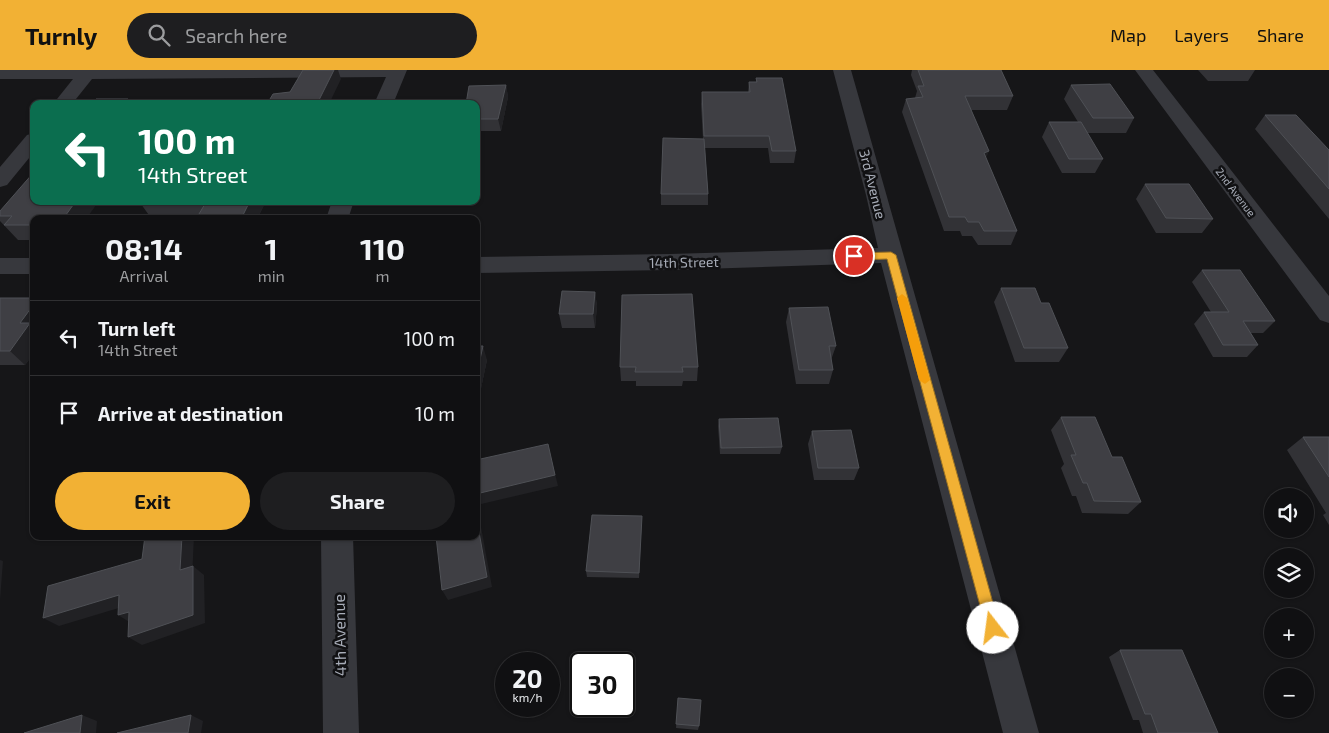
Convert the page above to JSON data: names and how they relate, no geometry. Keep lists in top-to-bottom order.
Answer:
{
  "streets": {
    "street": [
      "3rd Avenue",
      "2nd Avenue",
      "14th Street",
      "4th Avenue"
    ]
  },
  "crossings": [
    ["3rd Avenue", "14th Street"]
  ],
  "page": {
    "header": "Turnly",
    "search": "Search here",
    "nav": ["Map", "Layers", "Share"],
    "turn": ["100 m", "14th Street"],
    "eta": [
      "08:14",
      "Arrival",
      "1",
      "min",
      "110",
      "m"
    ],
    "list": [
      {
        "name": "Turn left",
        "note": "14th Street",
        "value": "100 m"
      },
      {
        "name": "Arrive at destination",
        "value": "10 m"
      }
    ],
    "buttons": ["Exit", "Share"],
    "map_buttons": ["+", "−"],
    "speed": "20 km/h",
    "limit": "30"
  }
}
